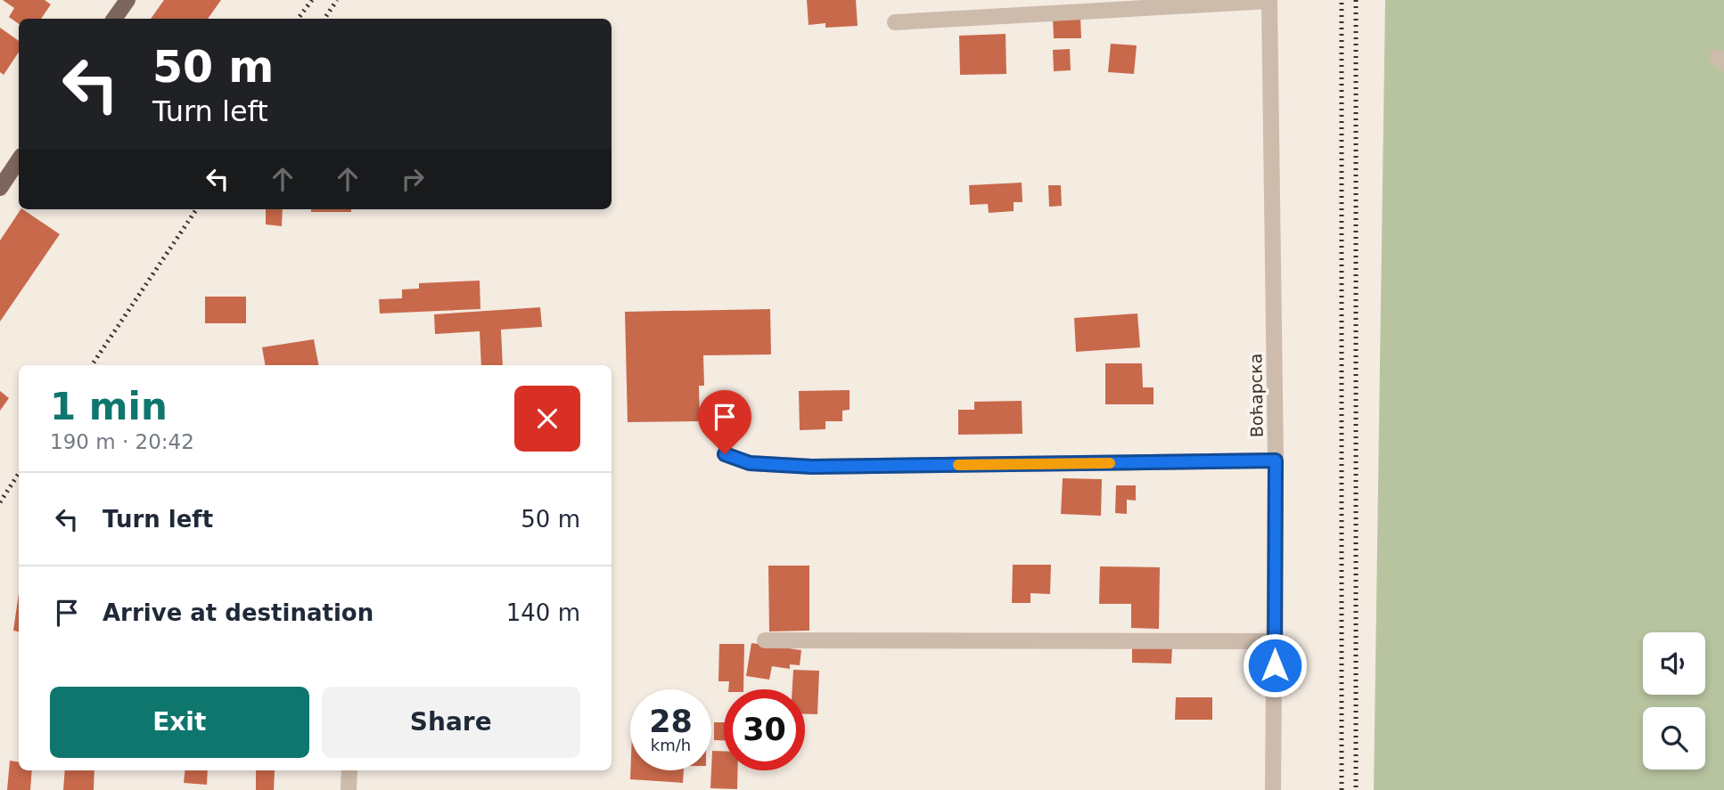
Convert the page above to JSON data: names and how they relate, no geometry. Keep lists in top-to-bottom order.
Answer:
{
  "streets": {
    "street": ["Воћарска"]
  },
  "page": {
    "turn": ["50 m", "Turn left"],
    "heading": ["1 min", "190 m · 20:42"],
    "list": [
      {
        "name": "Turn left",
        "value": "50 m"
      },
      {
        "name": "Arrive at destination",
        "value": "140 m"
      }
    ],
    "buttons": ["Exit", "Share"],
    "speed": "28 km/h",
    "limit": "30"
  }
}
